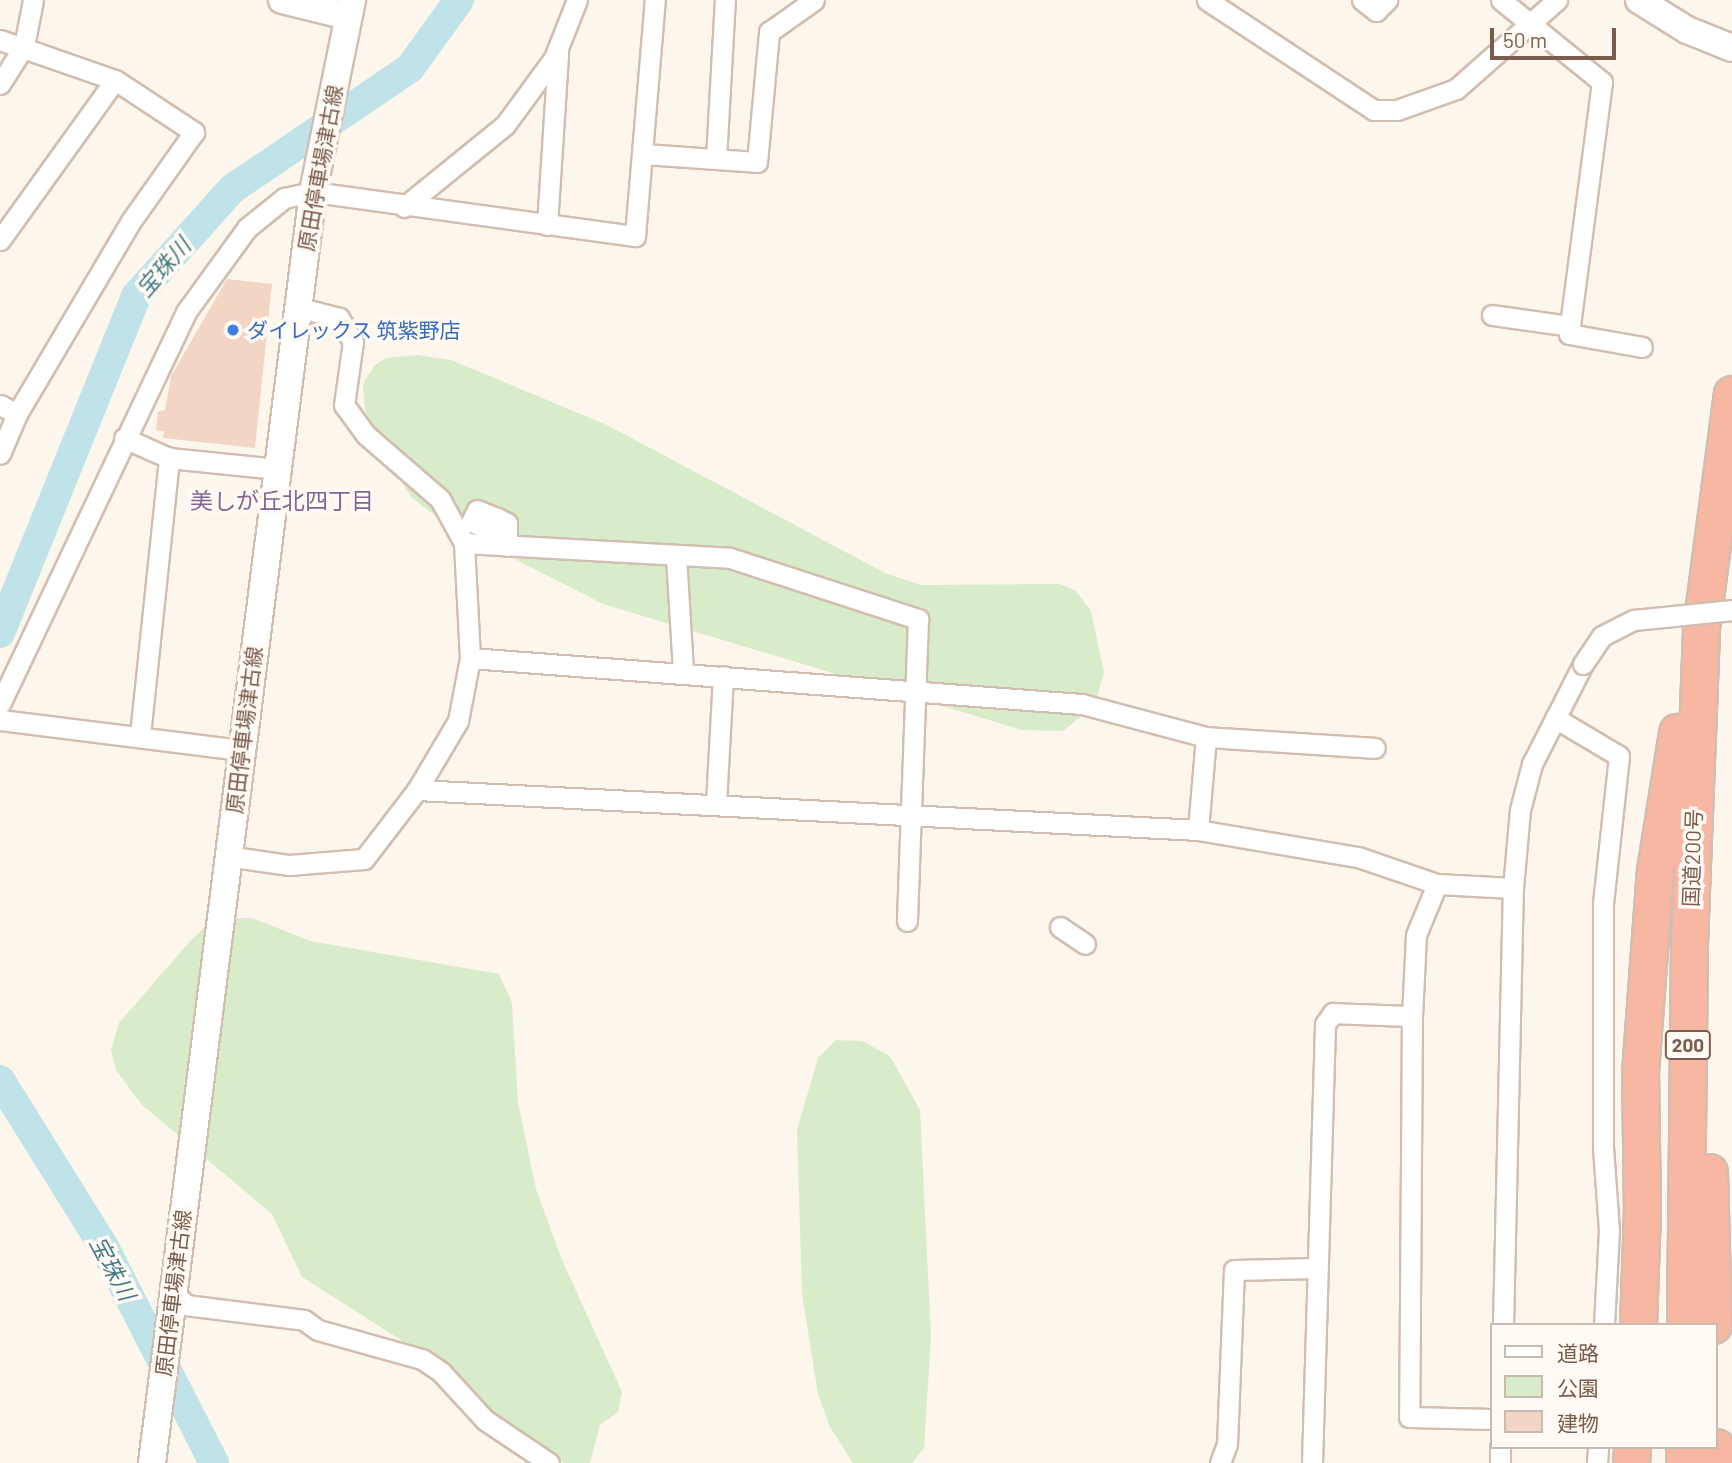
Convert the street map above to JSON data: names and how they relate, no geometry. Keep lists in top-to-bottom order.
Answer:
{
  "streets": {
    "highway": ["国道200号", "200"],
    "main road": ["原田停車場津古線"]
  },
  "districts": ["美しが丘北四丁目"],
  "water": ["宝珠川"],
  "places": ["ダイレックス 筑紫野店"],
  "legend": ["道路", "公園", "建物"],
  "scale_bar": "50 m"
}
